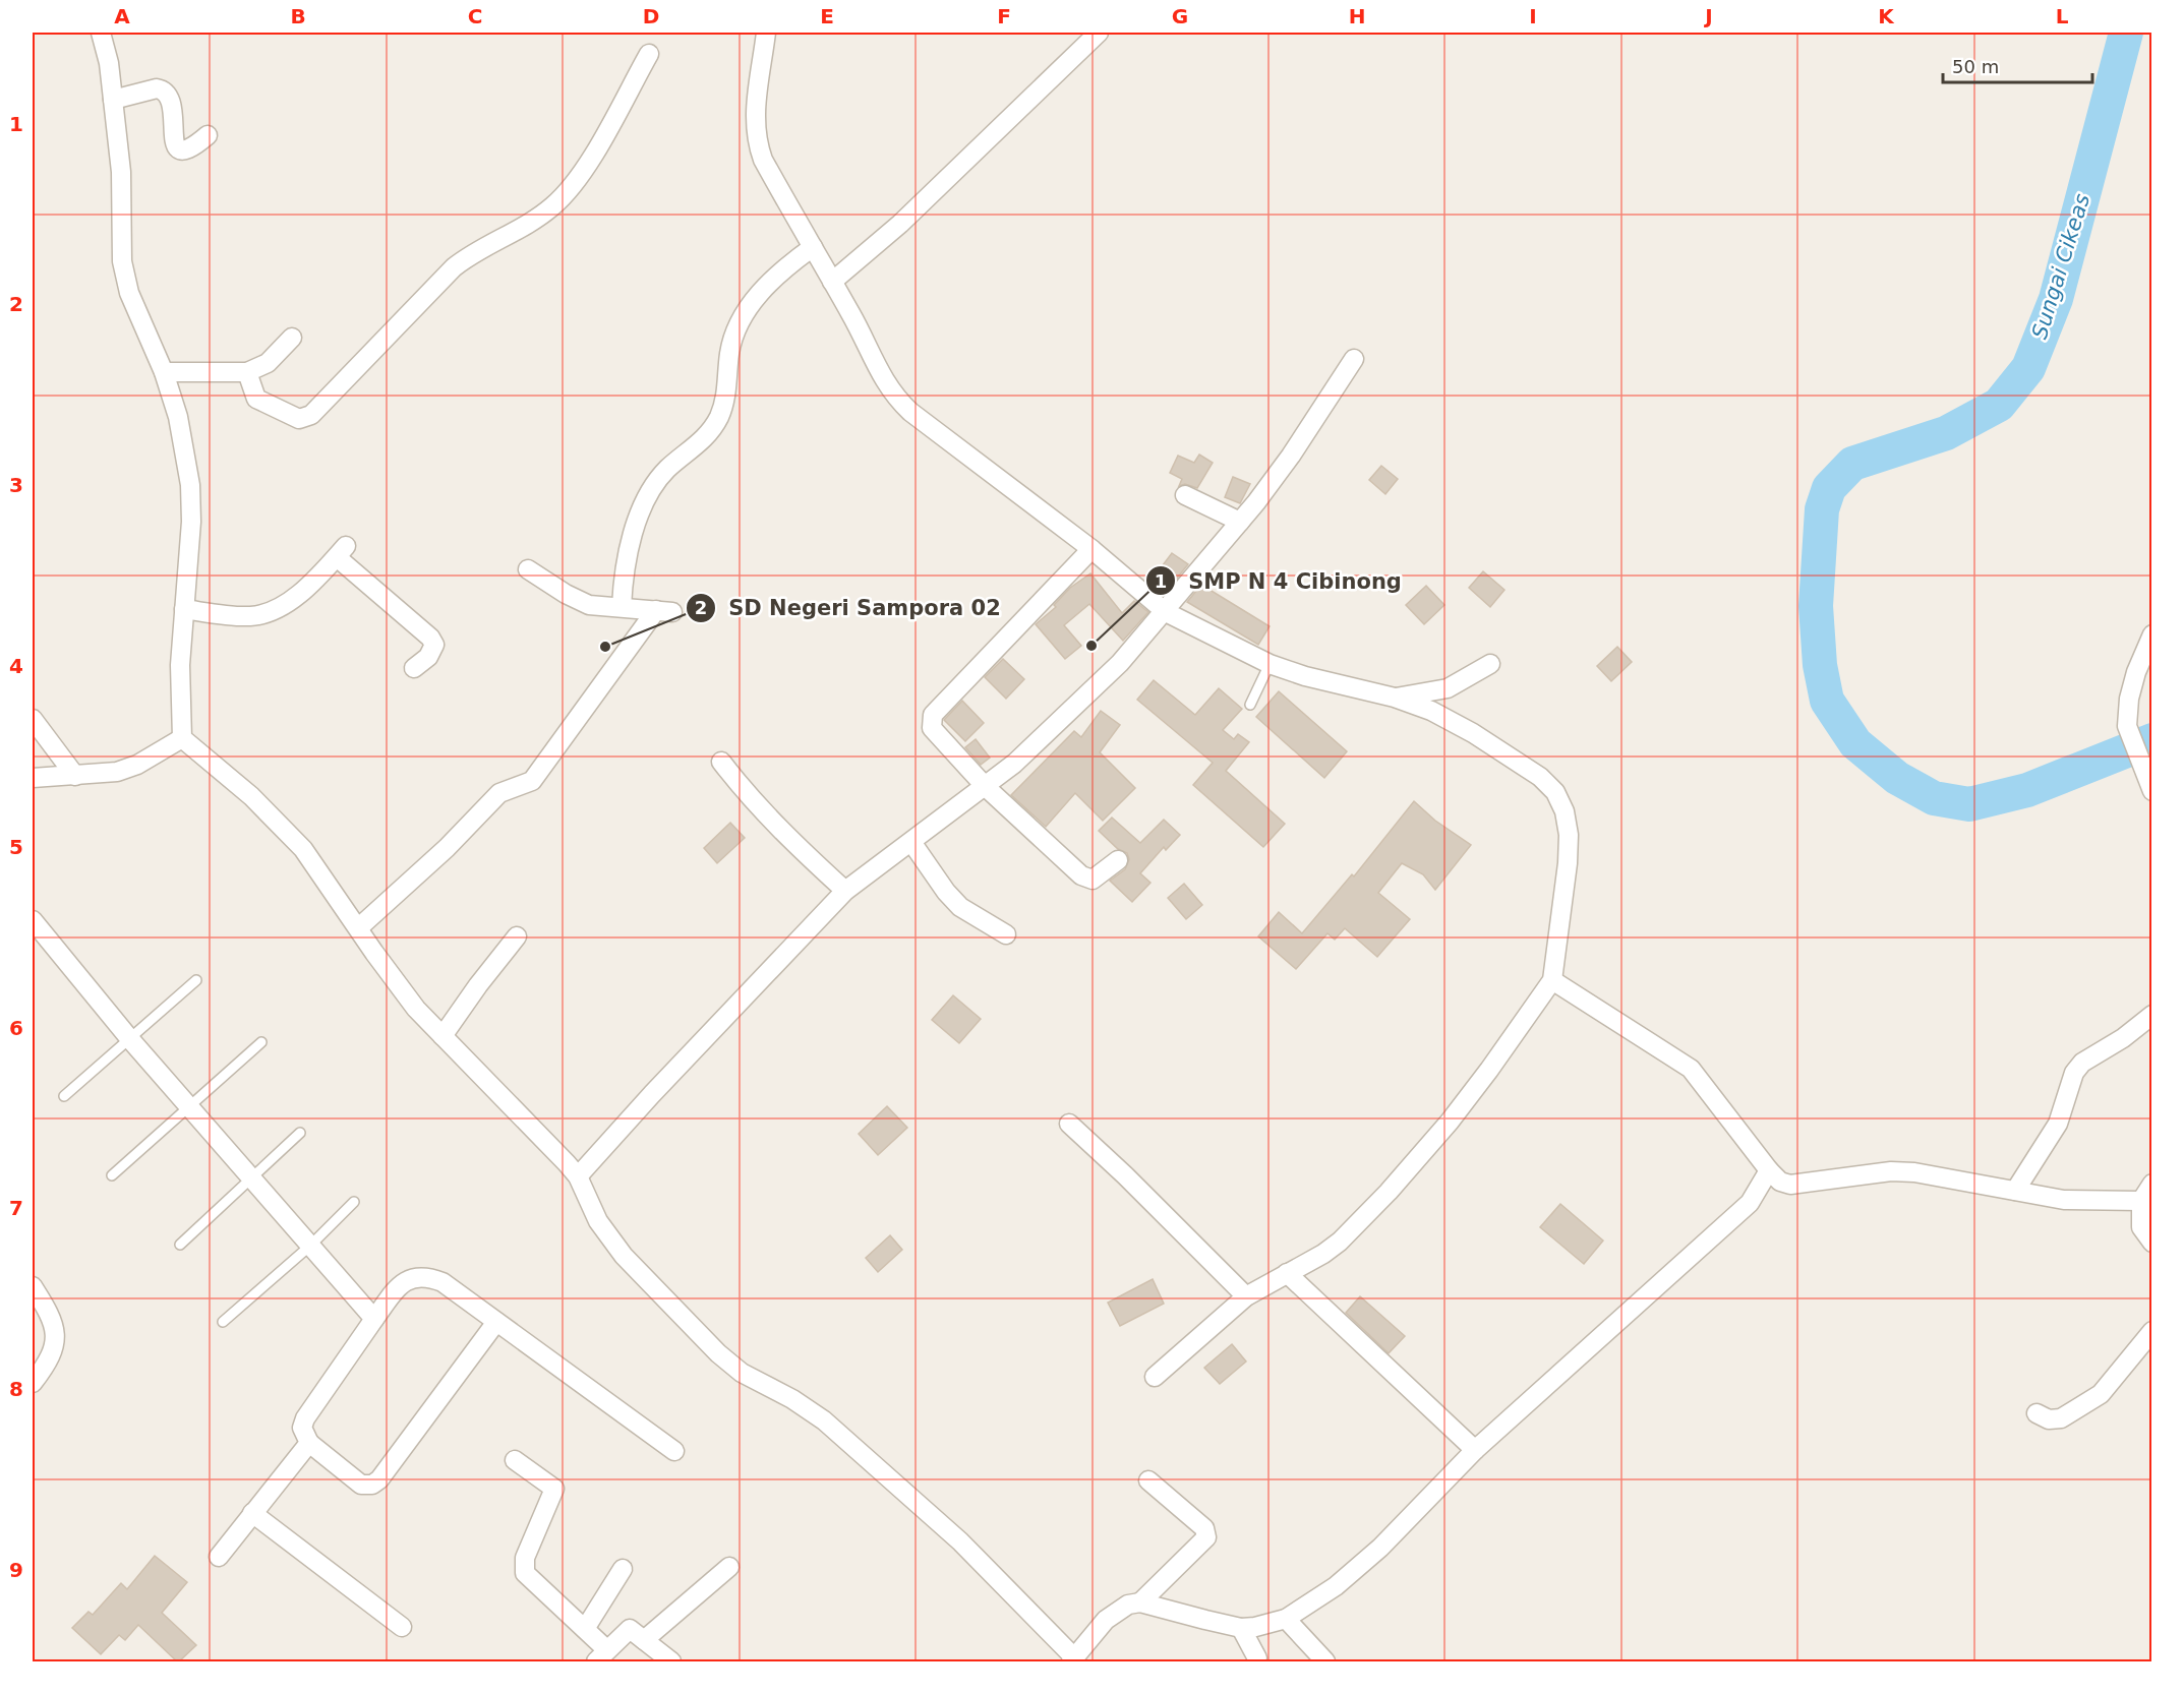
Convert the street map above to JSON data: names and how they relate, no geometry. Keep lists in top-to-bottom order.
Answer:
{
  "water": ["Sungai Cikeas"],
  "places": ["SMP N 4 Cibinong", "SD Negeri Sampora 02"],
  "scale_bar": "50 m",
  "grid": {
    "columns": [
      "A",
      "B",
      "C",
      "D",
      "E",
      "F",
      "G",
      "H",
      "I",
      "J",
      "K",
      "L"
    ],
    "rows": [
      "1",
      "2",
      "3",
      "4",
      "5",
      "6",
      "7",
      "8",
      "9"
    ]
  }
}
